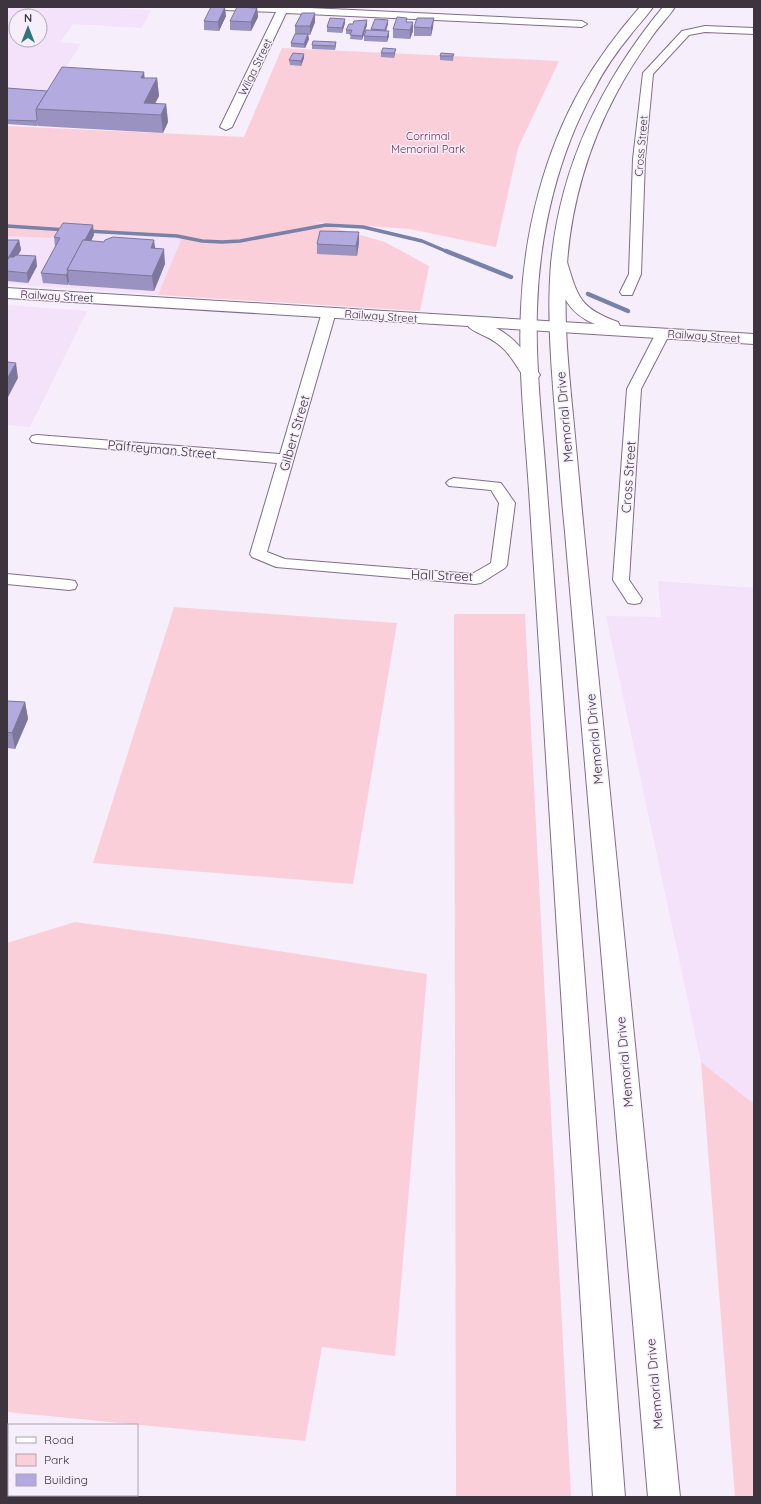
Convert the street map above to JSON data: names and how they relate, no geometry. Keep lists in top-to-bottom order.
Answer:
{
  "streets": {
    "main road": ["Railway Street", "Memorial Drive"],
    "street": [
      "Wilga Street",
      "Cross Street",
      "Gilbert Street",
      "Palfreyman Street",
      "Hall Street"
    ]
  },
  "crossings": [
    ["Cross Street", "Railway Street"],
    ["Railway Street", "Memorial Drive"],
    ["Railway Street", "Gilbert Street"],
    ["Gilbert Street", "Palfreyman Street"],
    ["Gilbert Street", "Hall Street"]
  ],
  "parks": ["Corrimal Memorial Park"],
  "legend": ["Road", "Park", "Building"],
  "north": "top"
}
